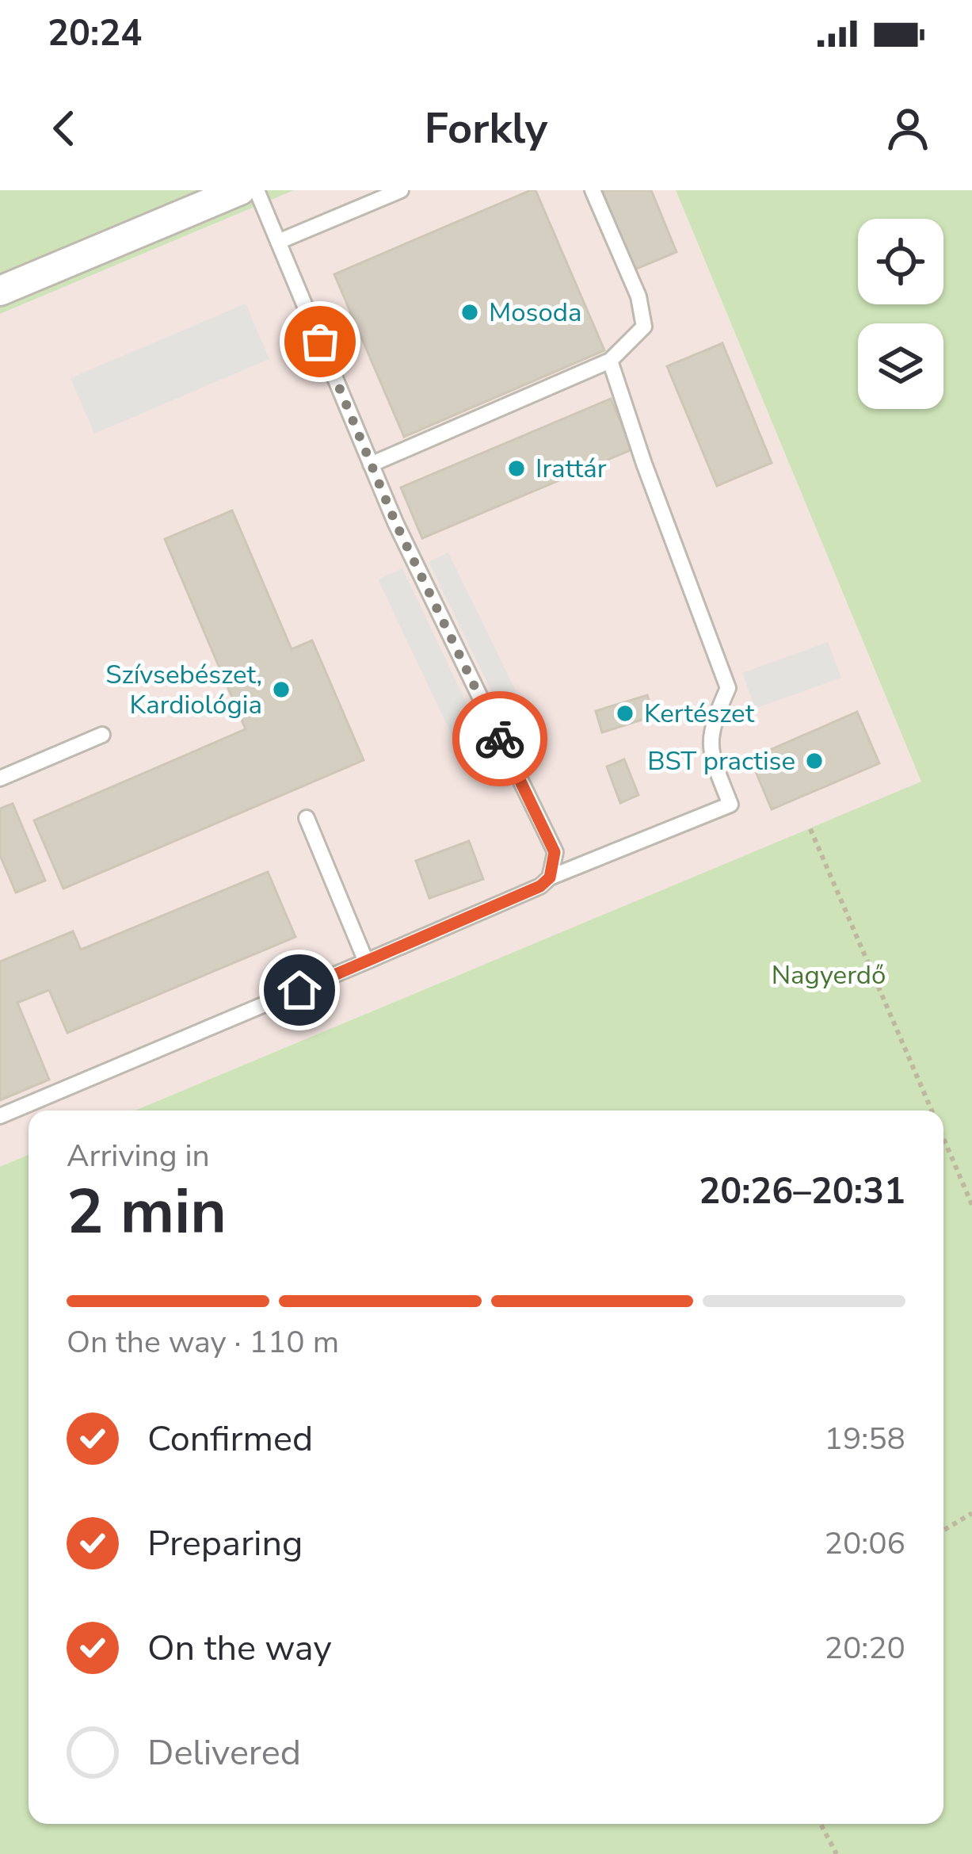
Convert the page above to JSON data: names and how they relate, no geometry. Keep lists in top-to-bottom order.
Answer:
{
  "parks": ["Nagyerdő"],
  "places": [
    "Mosoda",
    "Irattár",
    "Szívsebészet, Kardiológia",
    "Kertészet",
    "BST practise"
  ],
  "page": {
    "status": "20:24",
    "header": "Forkly",
    "heading": ["2 min", "Arriving in", "20:26–20:31"],
    "bar": "On the way · 110 m",
    "list": [
      ["Confirmed", "19:58"],
      ["Preparing", "20:06"],
      ["On the way", "20:20"],
      "Delivered"
    ]
  }
}
